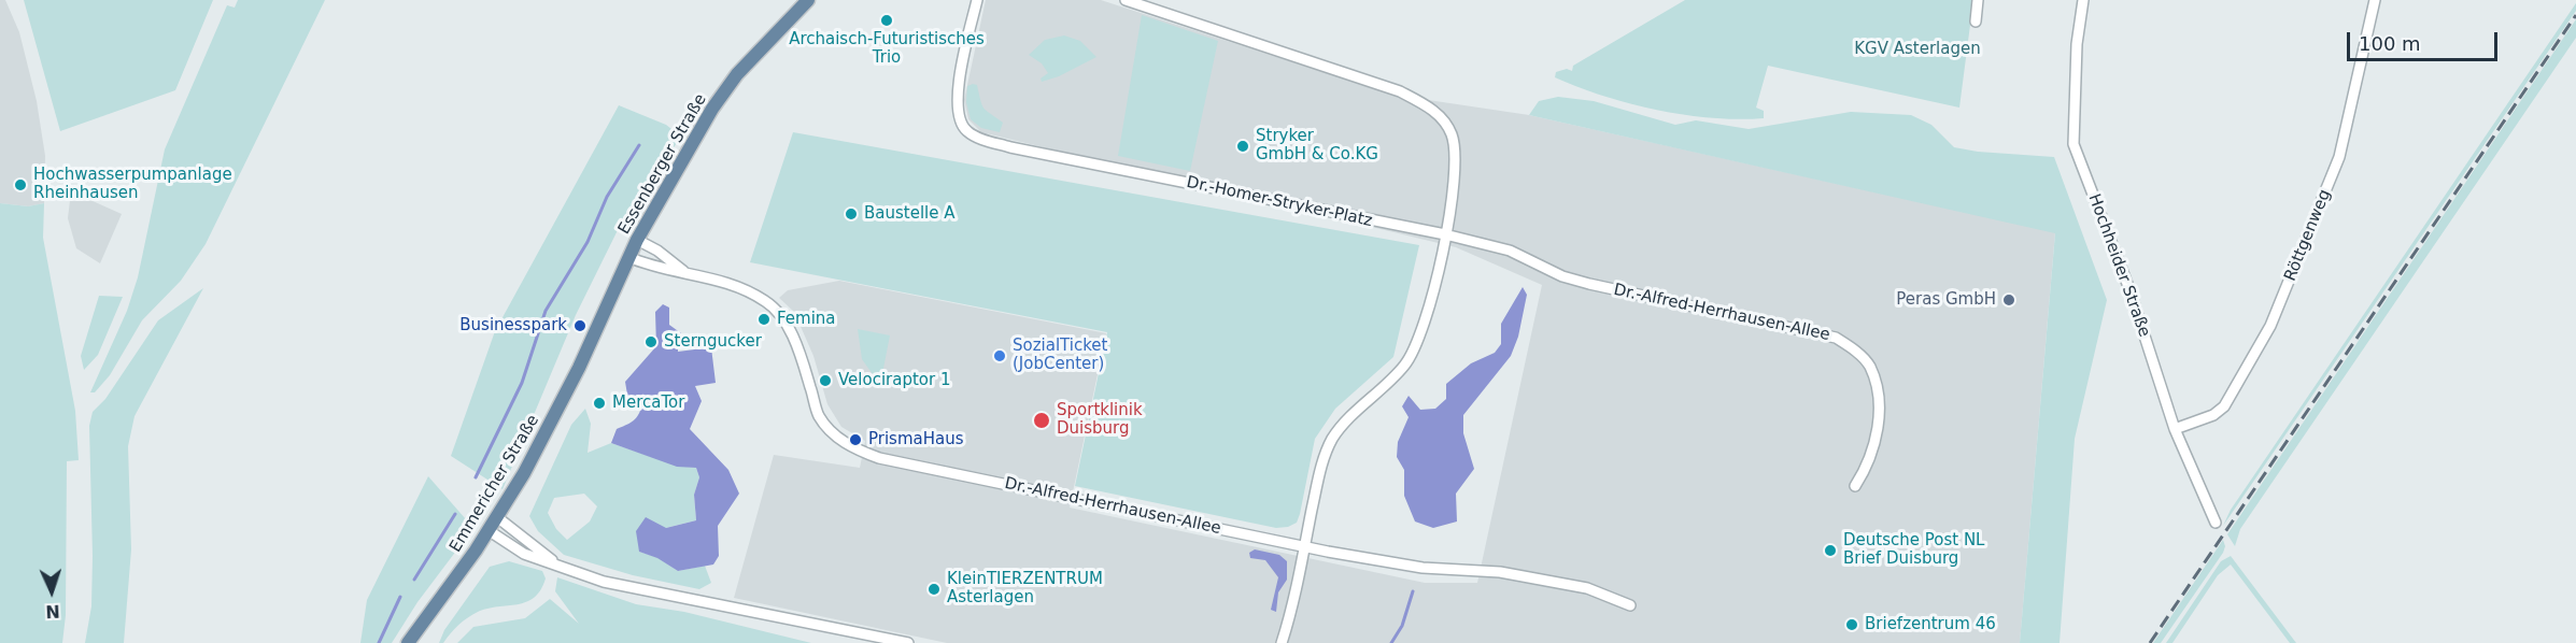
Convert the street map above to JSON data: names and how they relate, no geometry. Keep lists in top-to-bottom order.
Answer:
{
  "streets": {
    "main road": ["Essenberger Straße", "Emmericher Straße"],
    "street": [
      "Dr.-Homer-Stryker-Platz",
      "Röttgenweg",
      "Hochheider Straße",
      "Dr.-Alfred-Herrhausen-Allee"
    ]
  },
  "crossings": [
    ["Essenberger Straße", "Dr.-Alfred-Herrhausen-Allee"],
    ["Essenberger Straße", "Emmericher Straße"],
    ["Dr.-Homer-Stryker-Platz", "Dr.-Alfred-Herrhausen-Allee"],
    ["Röttgenweg", "Hochheider Straße"]
  ],
  "parks": ["KGV Asterlagen"],
  "places": [
    "Archaisch-Futuristisches Trio",
    "Stryker GmbH & Co.KG",
    "Hochwasserpumpanlage Rheinhausen",
    "Baustelle A",
    "Peras GmbH",
    "Femina",
    "Businesspark",
    "Sterngucker",
    "SozialTicket (JobCenter)",
    "Velociraptor 1",
    "MercaTor",
    "Sportklinik Duisburg",
    "PrismaHaus",
    "Deutsche Post NL Brief Duisburg",
    "KleinTIERZENTRUM Asterlagen",
    "Briefzentrum 46"
  ],
  "scale_bar": "100 m",
  "north": "bottom"
}
